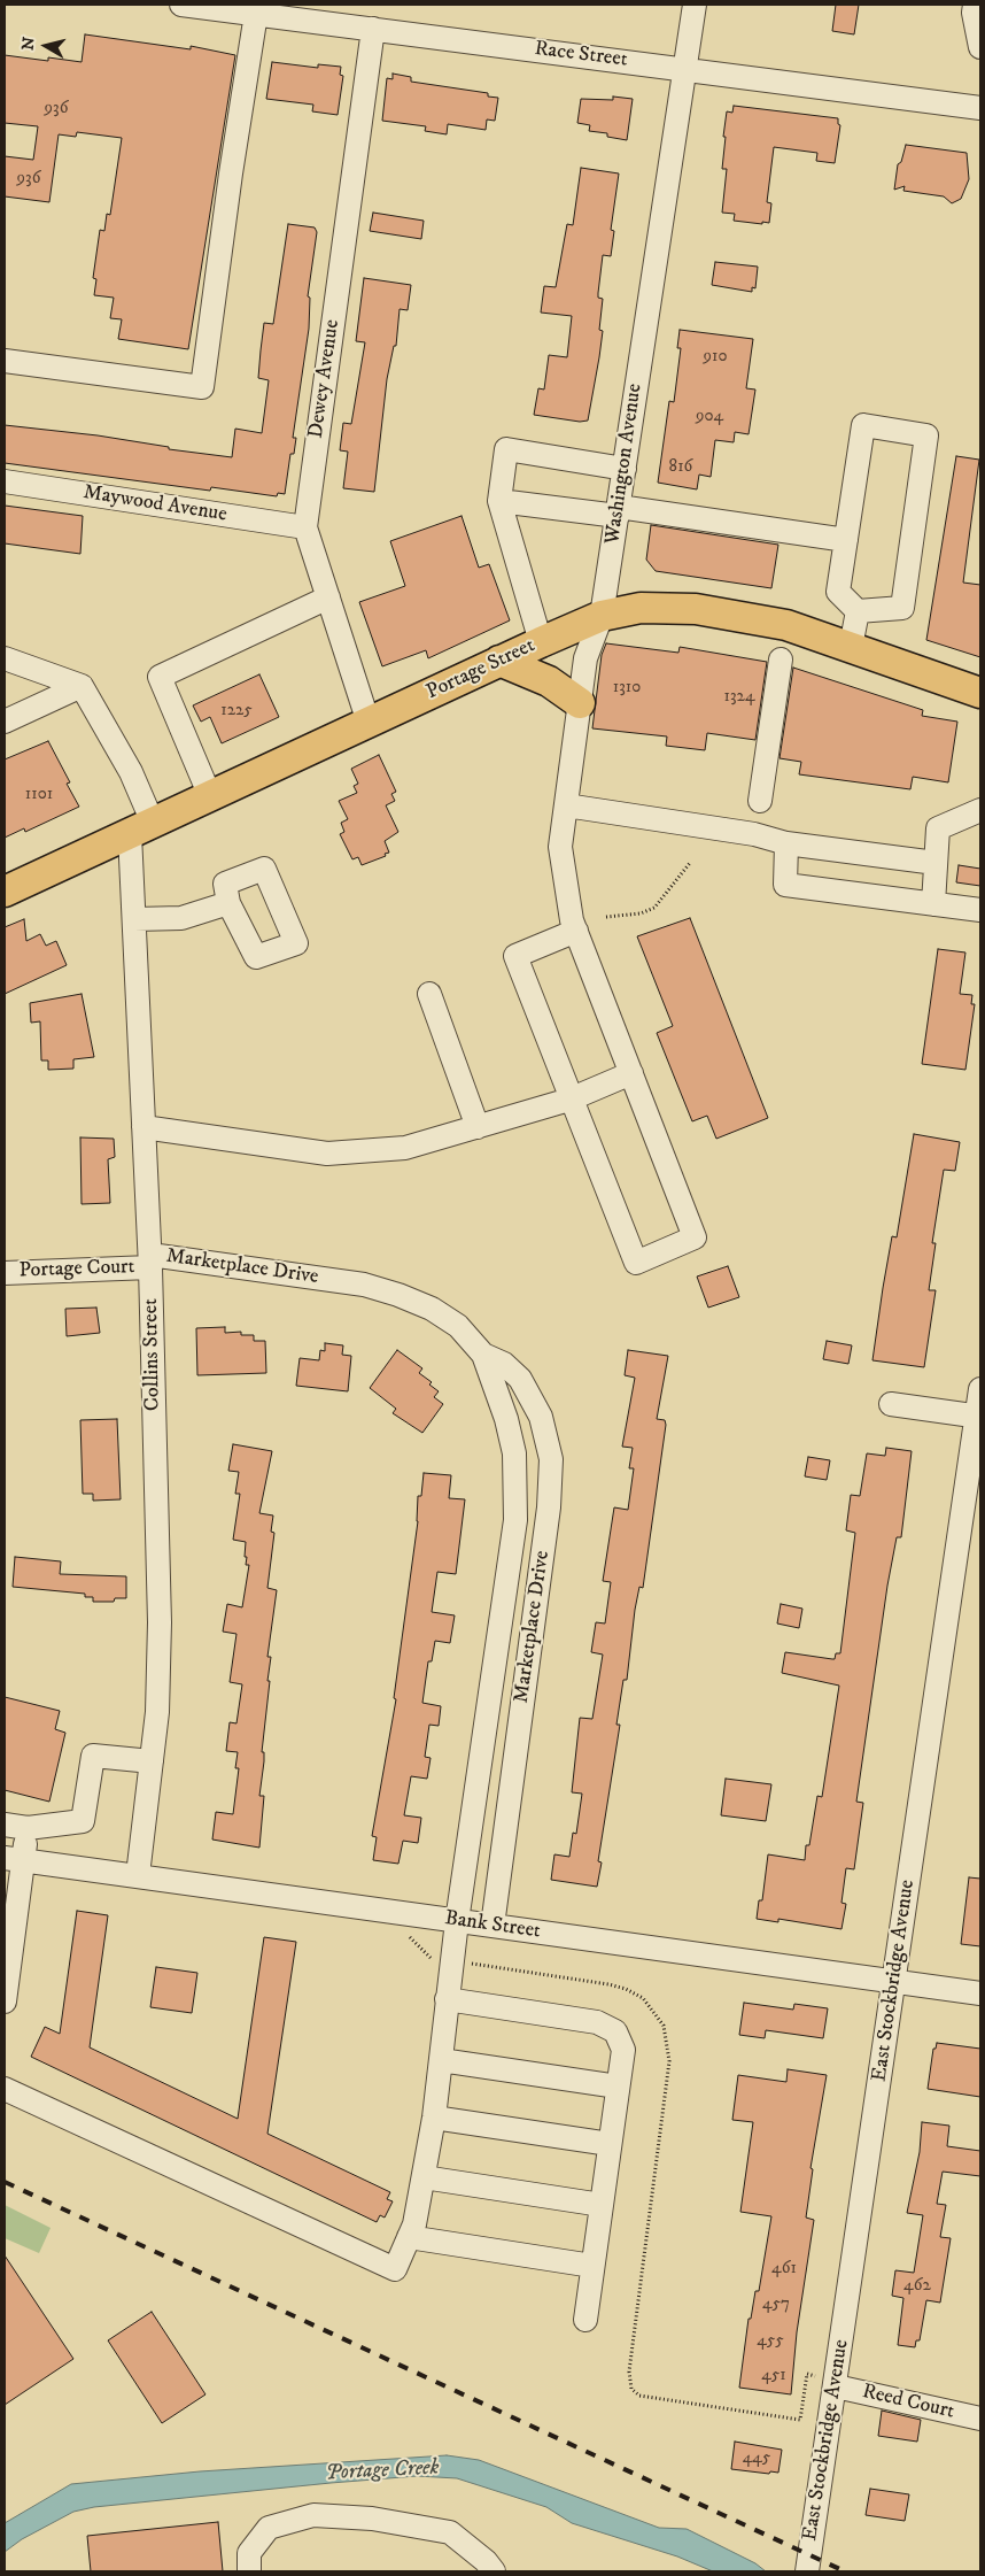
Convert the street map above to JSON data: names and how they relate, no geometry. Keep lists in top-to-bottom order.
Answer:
{
  "streets": {
    "main road": ["Portage Street"],
    "street": [
      "Race Street",
      "Dewey Avenue",
      "Washington Avenue",
      "Maywood Avenue",
      "Marketplace Drive",
      "Portage Court",
      "Collins Street",
      "Bank Street",
      "East Stockbridge Avenue",
      "Reed Court"
    ]
  },
  "crossings": [
    ["Race Street", "Dewey Avenue"],
    ["Race Street", "Washington Avenue"],
    ["Dewey Avenue", "Maywood Avenue"],
    ["Dewey Avenue", "Portage Street"],
    ["Washington Avenue", "Portage Street"],
    ["Portage Street", "Collins Street"],
    ["Marketplace Drive", "Portage Court"],
    ["Marketplace Drive", "Collins Street"],
    ["Marketplace Drive", "Bank Street"],
    ["Portage Court", "Collins Street"],
    ["Collins Street", "Bank Street"],
    ["Bank Street", "East Stockbridge Avenue"],
    ["East Stockbridge Avenue", "Reed Court"]
  ],
  "water": ["Portage Creek"],
  "house_numbers": [
    "936",
    "936",
    "910",
    "904",
    "816",
    "1310",
    "1324",
    "1225",
    "1101",
    "461",
    "462",
    "457",
    "455",
    "451",
    "445"
  ],
  "north": "left"
}
